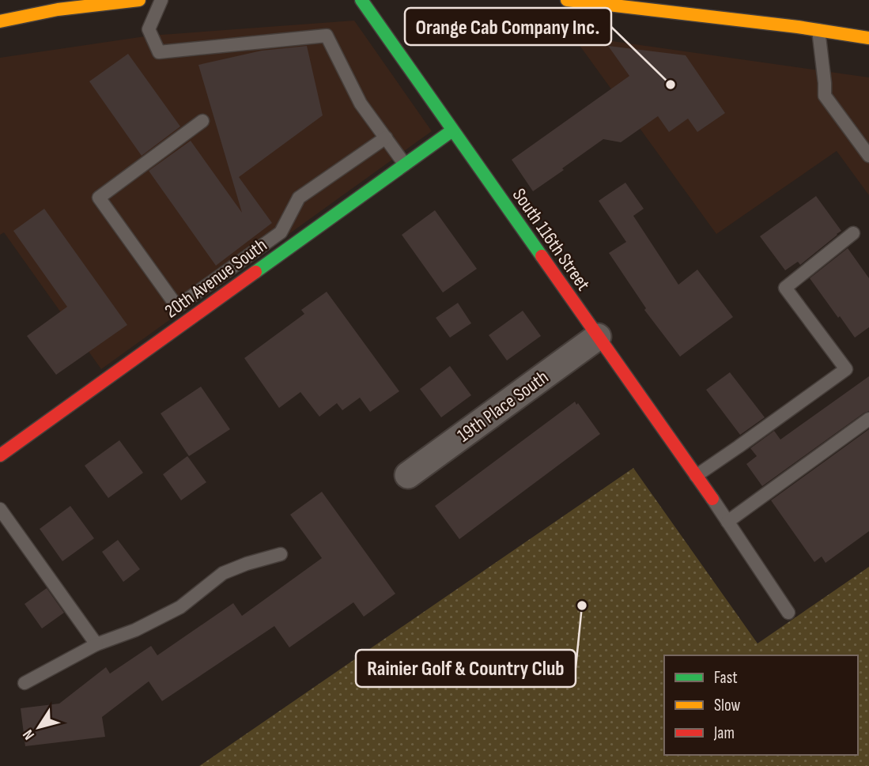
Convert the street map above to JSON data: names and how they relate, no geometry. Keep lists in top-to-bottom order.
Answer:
{
  "streets": {
    "street": ["South 116th Street", "20th Avenue South", "19th Place South"]
  },
  "crossings": [
    ["South 116th Street", "20th Avenue South"],
    ["South 116th Street", "19th Place South"]
  ],
  "places": ["Orange Cab Company Inc.", "Rainier Golf & Country Club"],
  "legend": ["Fast", "Slow", "Jam"],
  "north": "bottom left"
}
